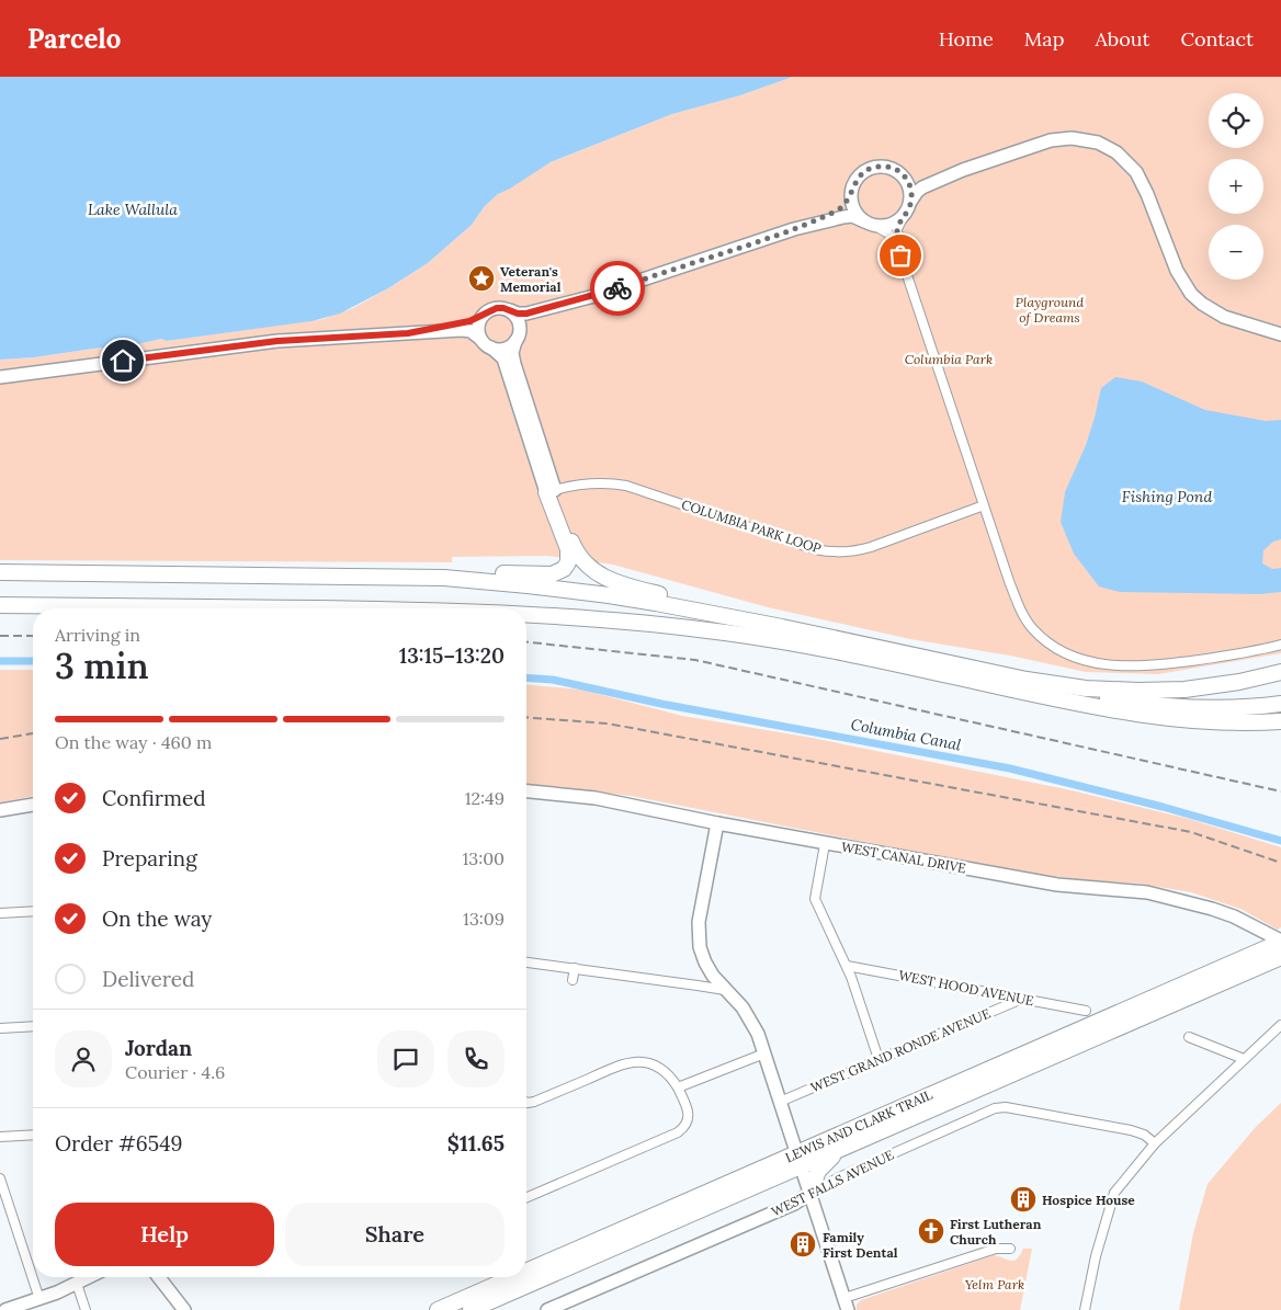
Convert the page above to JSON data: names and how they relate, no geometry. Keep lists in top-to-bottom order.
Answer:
{
  "streets": {
    "highway": ["LEWIS AND CLARK TRAIL"],
    "street": [
      "COLUMBIA PARK LOOP",
      "WEST CANAL DRIVE",
      "WEST HOOD AVENUE",
      "WEST GRAND RONDE AVENUE",
      "WEST FALLS AVENUE"
    ]
  },
  "crossings": [
    ["WEST CANAL DRIVE", "LEWIS AND CLARK TRAIL"],
    ["WEST HOOD AVENUE", "WEST GRAND RONDE AVENUE"]
  ],
  "water": ["Lake Wallula", "Fishing Pond", "Columbia Canal"],
  "parks": ["Playground of Dreams", "Columbia Park", "Yelm Park"],
  "places": {
    "place": ["Veteran's Memorial"],
    "building": ["Hospice House", "Family First Dental"],
    "church": ["First Lutheran Church"]
  },
  "page": {
    "header": "Parcelo",
    "nav": [
      "Home",
      "Map",
      "About",
      "Contact"
    ],
    "map_buttons": ["+", "−"],
    "heading": ["3 min", "Arriving in", "13:15–13:20"],
    "panel": [
      "Jordan",
      "Courier · 4.6",
      "Order #6549",
      "$11.65"
    ],
    "bar": "On the way · 460 m",
    "list": [
      ["Confirmed", "12:49"],
      ["Preparing", "13:00"],
      ["On the way", "13:09"],
      "Delivered"
    ],
    "buttons": ["Help", "Share"]
  }
}
